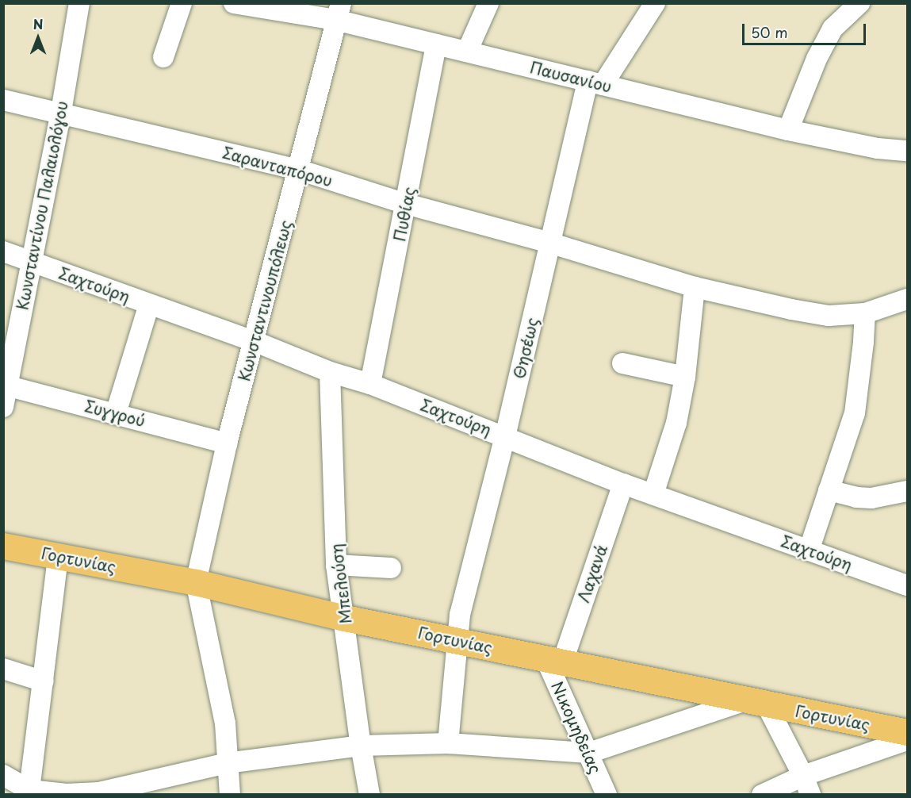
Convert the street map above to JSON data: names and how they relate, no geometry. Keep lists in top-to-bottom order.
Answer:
{
  "streets": {
    "main road": ["Γορτυνίας"],
    "street": [
      "Παυσανίου",
      "Σαρανταπόρου",
      "Κωνσταντίνου Παλαιολόγου",
      "Πυθίας",
      "Σαχτούρη",
      "Κωνσταντινουπόλεως",
      "Θησέως",
      "Συγγρού",
      "Λαχανά",
      "Μπελούση",
      "Νικομηδείας"
    ]
  },
  "crossings": [
    ["Παυσανίου", "Πυθίας"],
    ["Παυσανίου", "Κωνσταντινουπόλεως"],
    ["Παυσανίου", "Θησέως"],
    ["Σαρανταπόρου", "Κωνσταντίνου Παλαιολόγου"],
    ["Σαρανταπόρου", "Πυθίας"],
    ["Σαρανταπόρου", "Κωνσταντινουπόλεως"],
    ["Σαρανταπόρου", "Θησέως"],
    ["Κωνσταντίνου Παλαιολόγου", "Σαχτούρη"],
    ["Κωνσταντίνου Παλαιολόγου", "Συγγρού"],
    ["Πυθίας", "Σαχτούρη"],
    ["Σαχτούρη", "Κωνσταντινουπόλεως"],
    ["Σαχτούρη", "Θησέως"],
    ["Σαχτούρη", "Λαχανά"],
    ["Σαχτούρη", "Μπελούση"],
    ["Κωνσταντινουπόλεως", "Συγγρού"],
    ["Κωνσταντινουπόλεως", "Γορτυνίας"],
    ["Θησέως", "Γορτυνίας"],
    ["Γορτυνίας", "Λαχανά"],
    ["Γορτυνίας", "Μπελούση"],
    ["Γορτυνίας", "Νικομηδείας"],
    ["Λαχανά", "Νικομηδείας"]
  ],
  "scale_bar": "50 m",
  "north": "top"
}
